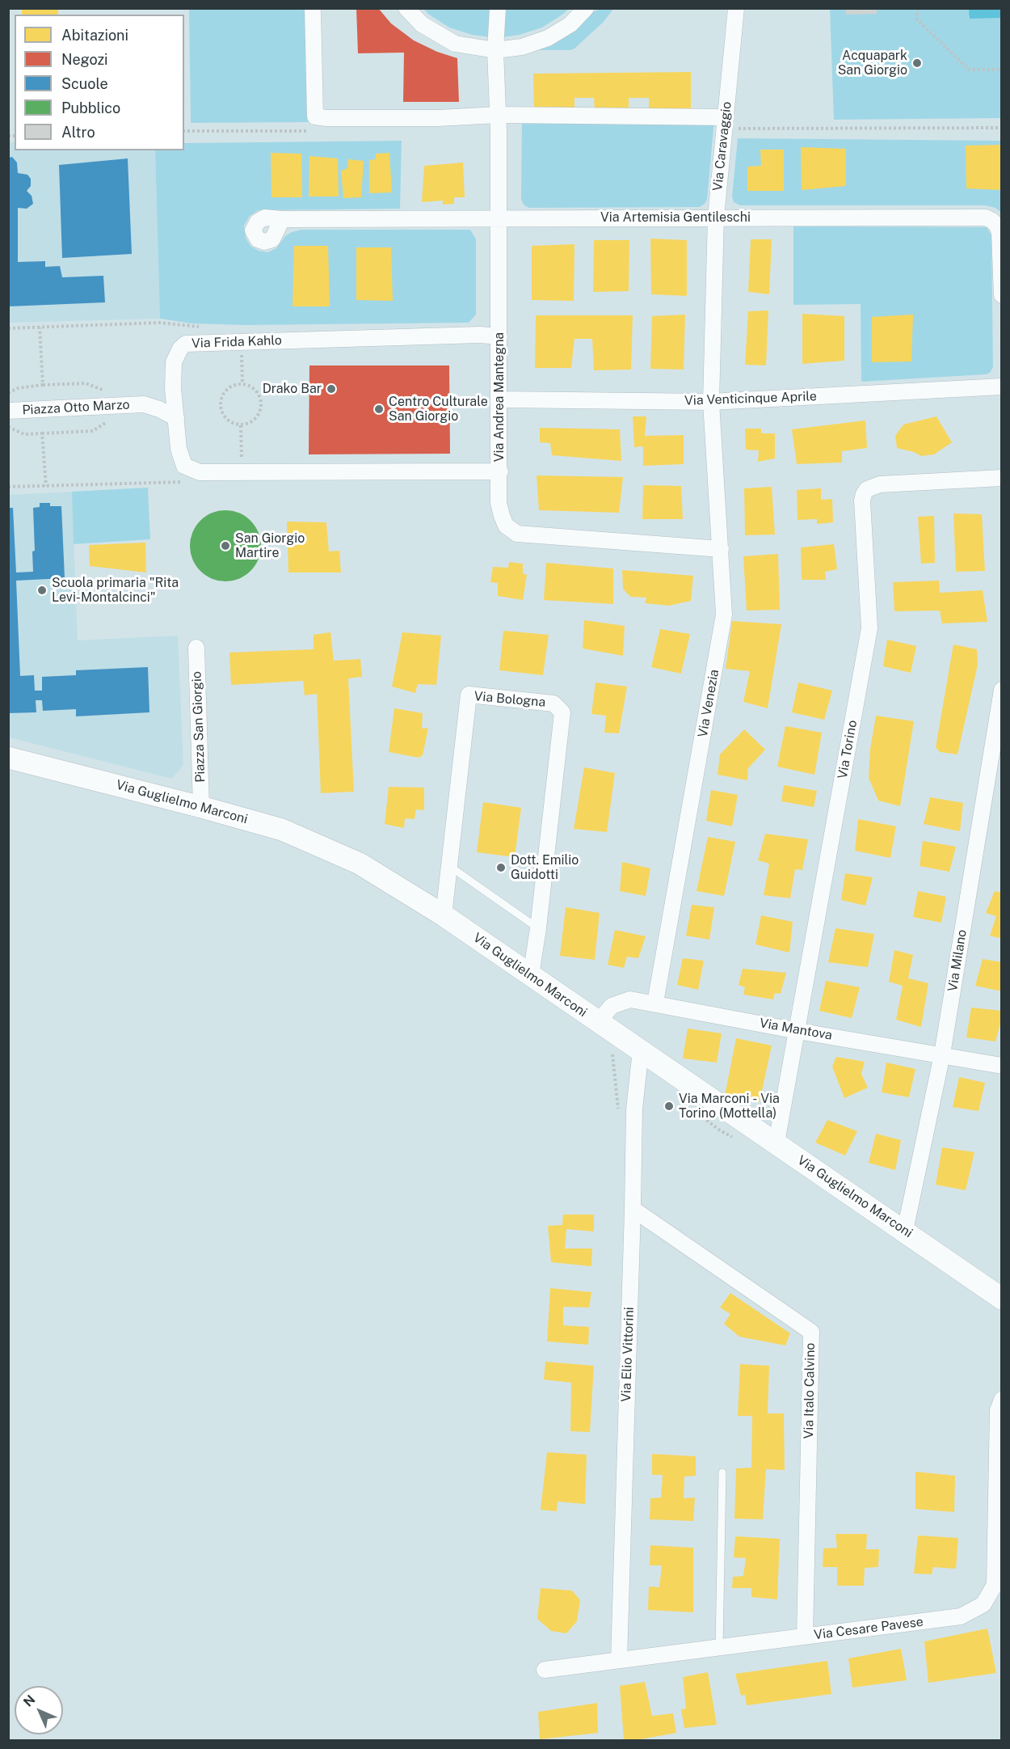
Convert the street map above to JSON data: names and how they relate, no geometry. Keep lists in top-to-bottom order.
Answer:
{
  "streets": {
    "main road": ["Via Guglielmo Marconi"],
    "street": [
      "Via Caravaggio",
      "Via Artemisia Gentileschi",
      "Via Frida Kahlo",
      "Via Andrea Mantegna",
      "Via Venticinque Aprile",
      "Piazza Otto Marzo",
      "Via Bologna",
      "Via Venezia",
      "Piazza San Giorgio",
      "Via Torino",
      "Via Milano",
      "Via Mantova",
      "Via Elio Vittorini",
      "Via Italo Calvino",
      "Via Cesare Pavese"
    ]
  },
  "crossings": [
    ["Via Caravaggio", "Via Artemisia Gentileschi"],
    ["Via Caravaggio", "Via Venticinque Aprile"],
    ["Via Caravaggio", "Via Venezia"],
    ["Via Artemisia Gentileschi", "Via Andrea Mantegna"],
    ["Via Frida Kahlo", "Via Andrea Mantegna"],
    ["Via Frida Kahlo", "Piazza Otto Marzo"],
    ["Via Andrea Mantegna", "Via Venticinque Aprile"],
    ["Via Andrea Mantegna", "Via Venezia"],
    ["Via Venticinque Aprile", "Via Venezia"],
    ["Via Bologna", "Via Guglielmo Marconi"],
    ["Via Venezia", "Via Mantova"],
    ["Piazza San Giorgio", "Via Guglielmo Marconi"],
    ["Via Torino", "Via Guglielmo Marconi"],
    ["Via Torino", "Via Mantova"],
    ["Via Guglielmo Marconi", "Via Milano"],
    ["Via Guglielmo Marconi", "Via Mantova"],
    ["Via Guglielmo Marconi", "Via Elio Vittorini"],
    ["Via Milano", "Via Mantova"],
    ["Via Elio Vittorini", "Via Italo Calvino"],
    ["Via Elio Vittorini", "Via Cesare Pavese"],
    ["Via Italo Calvino", "Via Cesare Pavese"]
  ],
  "places": [
    "Acquapark San Giorgio",
    "Drako Bar",
    "Centro Culturale San Giorgio",
    "San Giorgio Martire",
    "Scuola primaria \"Rita Levi-Montalcinci\"",
    "Dott. Emilio Guidotti",
    "Via Marconi - Via Torino (Mottella)"
  ],
  "legend": [
    "Abitazioni",
    "Negozi",
    "Scuole",
    "Pubblico",
    "Altro"
  ],
  "north": "top left"
}
